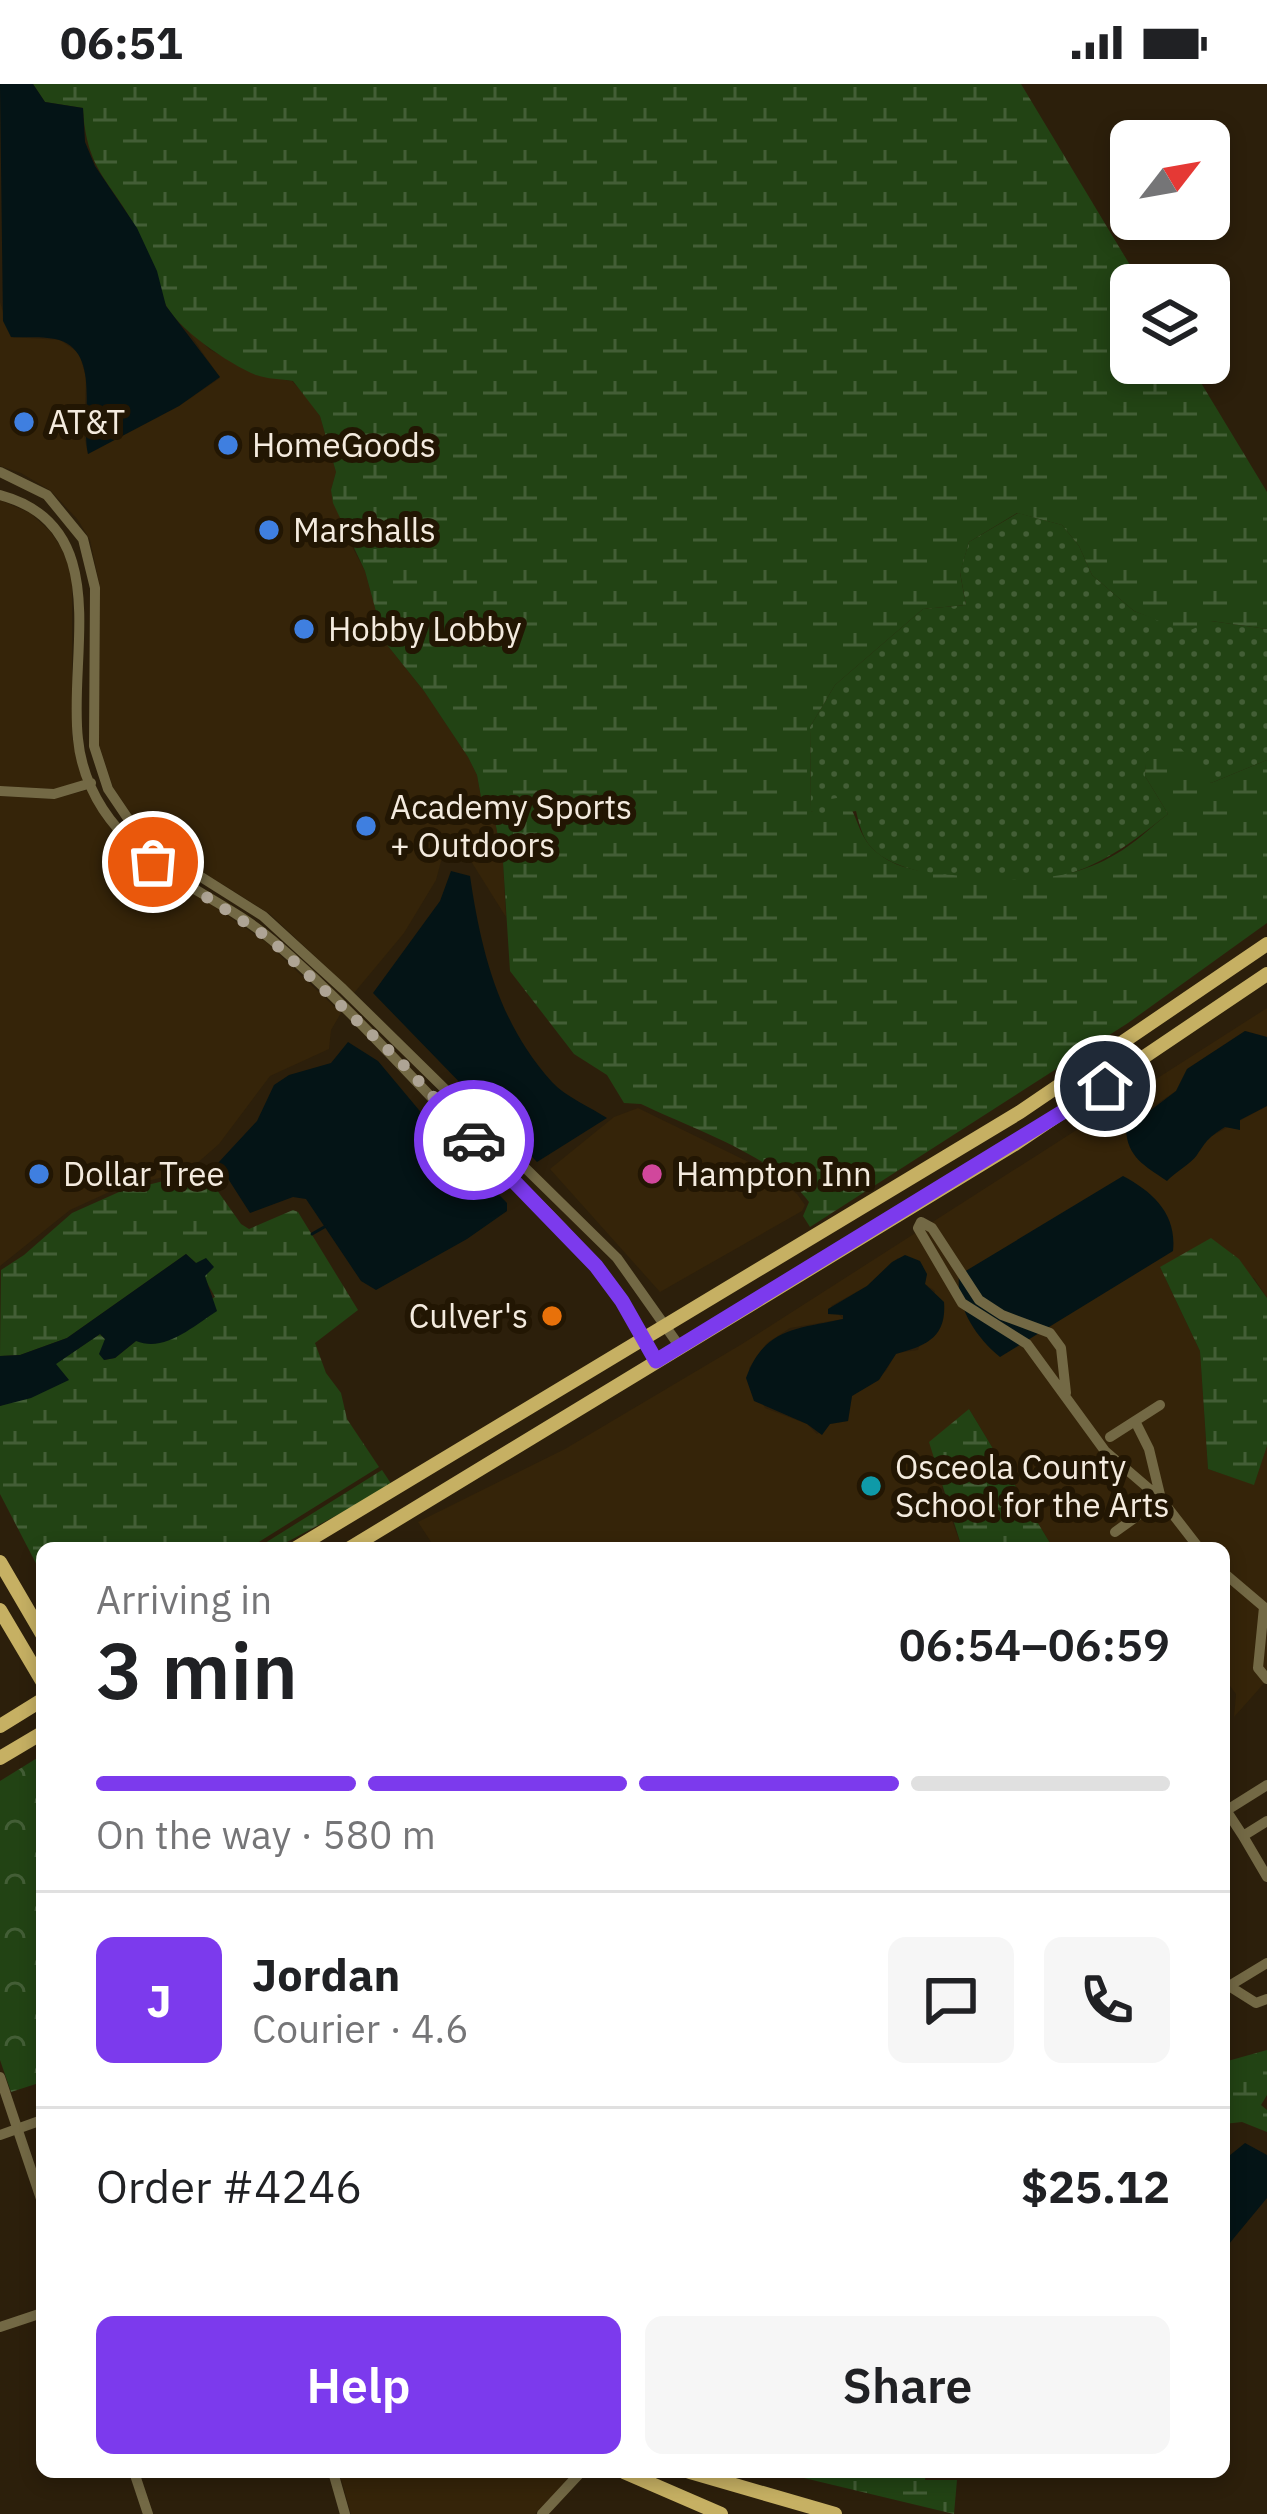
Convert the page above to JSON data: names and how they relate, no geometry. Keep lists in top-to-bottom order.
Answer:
{
  "places": [
    "AT&T",
    "HomeGoods",
    "Marshalls",
    "Hobby Lobby",
    "Academy Sports + Outdoors",
    "Dollar Tree",
    "Hampton Inn",
    "Culver's",
    "Osceola County School for the Arts"
  ],
  "north": "top right",
  "page": {
    "status": "06:51",
    "heading": ["3 min", "Arriving in", "06:54–06:59"],
    "panel": [
      "Jordan",
      "Courier · 4.6",
      "Order #4246",
      "$25.12"
    ],
    "bar": "On the way · 580 m",
    "round": "J",
    "buttons": ["Help", "Share"]
  }
}
